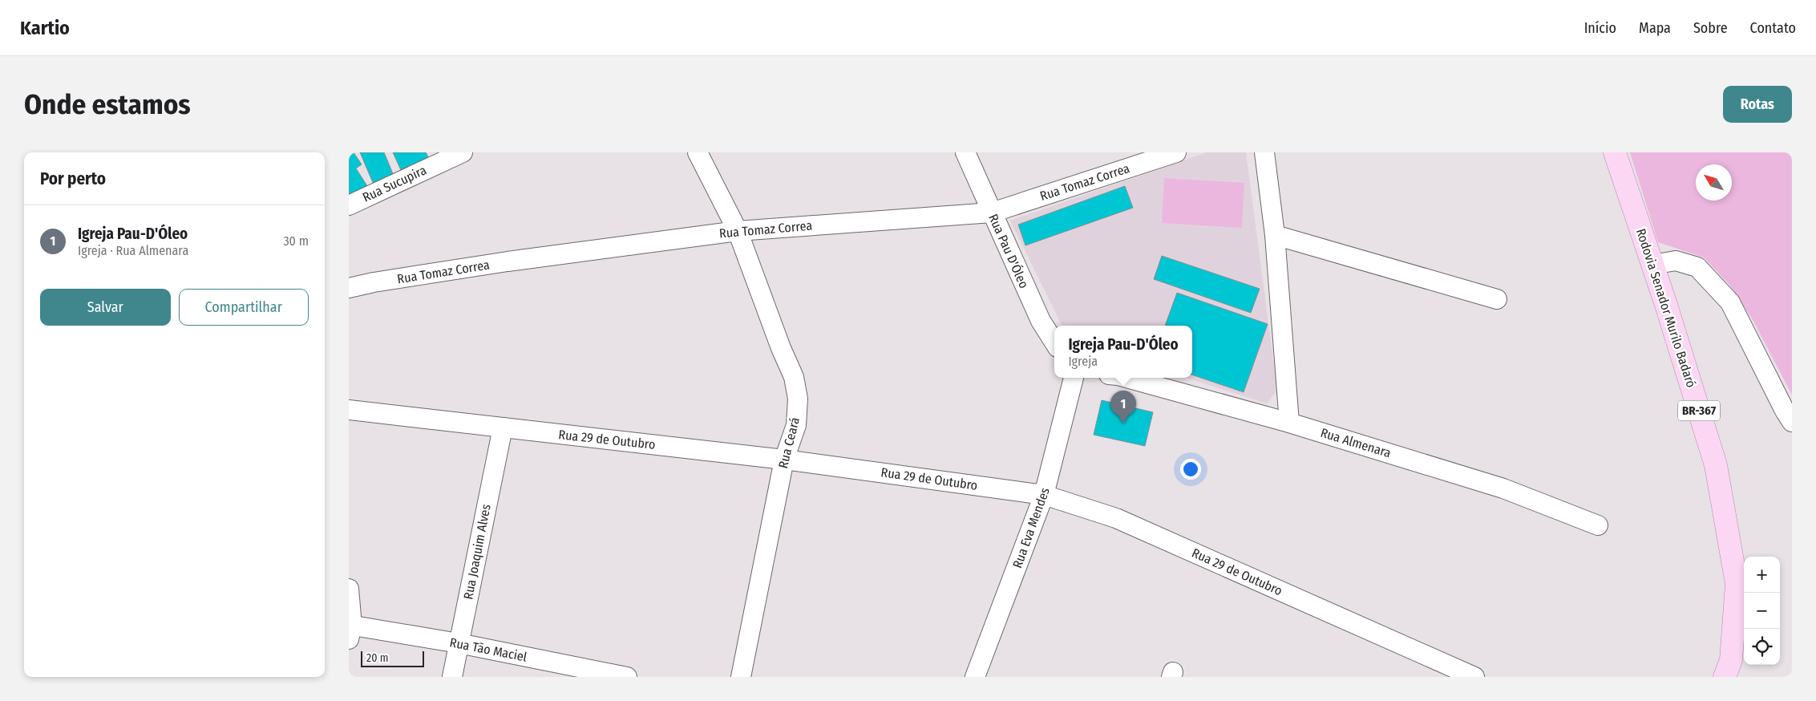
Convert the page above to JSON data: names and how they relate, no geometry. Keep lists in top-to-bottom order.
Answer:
{
  "streets": {
    "main road": ["Rodovia Senador Murilo Badaró", "BR-367"],
    "street": [
      "Rua Tomaz Correa",
      "Rua Sucupira",
      "Rua Pau D'Óleo",
      "Rua 29 de Outubro",
      "Rua Ceará",
      "Rua Almenara",
      "Rua Eva Mendes",
      "Rua Joaquim Alves",
      "Rua Tão Maciel"
    ]
  },
  "crossings": [
    ["Rua Tomaz Correa", "Rua Pau D'Óleo"],
    ["Rua Tomaz Correa", "Rua Ceará"],
    ["Rua 29 de Outubro", "Rua Ceará"],
    ["Rua 29 de Outubro", "Rua Eva Mendes"],
    ["Rua 29 de Outubro", "Rua Joaquim Alves"],
    ["Rua Joaquim Alves", "Rua Tão Maciel"]
  ],
  "scale_bar": "20 m",
  "north": "top left",
  "page": {
    "header": "Kartio",
    "nav": [
      "Início",
      "Mapa",
      "Sobre",
      "Contato"
    ],
    "buttons": [
      "Rotas",
      ["Salvar", "Compartilhar"]
    ],
    "title": "Onde estamos",
    "heading": "Por perto",
    "list": [
      {
        "mark": "1",
        "name": "Igreja Pau-D'Óleo",
        "note": "Igreja · Rua Almenara",
        "value": "30 m"
      }
    ],
    "popup": ["Igreja Pau-D'Óleo", "Igreja"],
    "pins": "1",
    "map_buttons": ["+", "−"],
    "scale": "20 m"
  }
}
